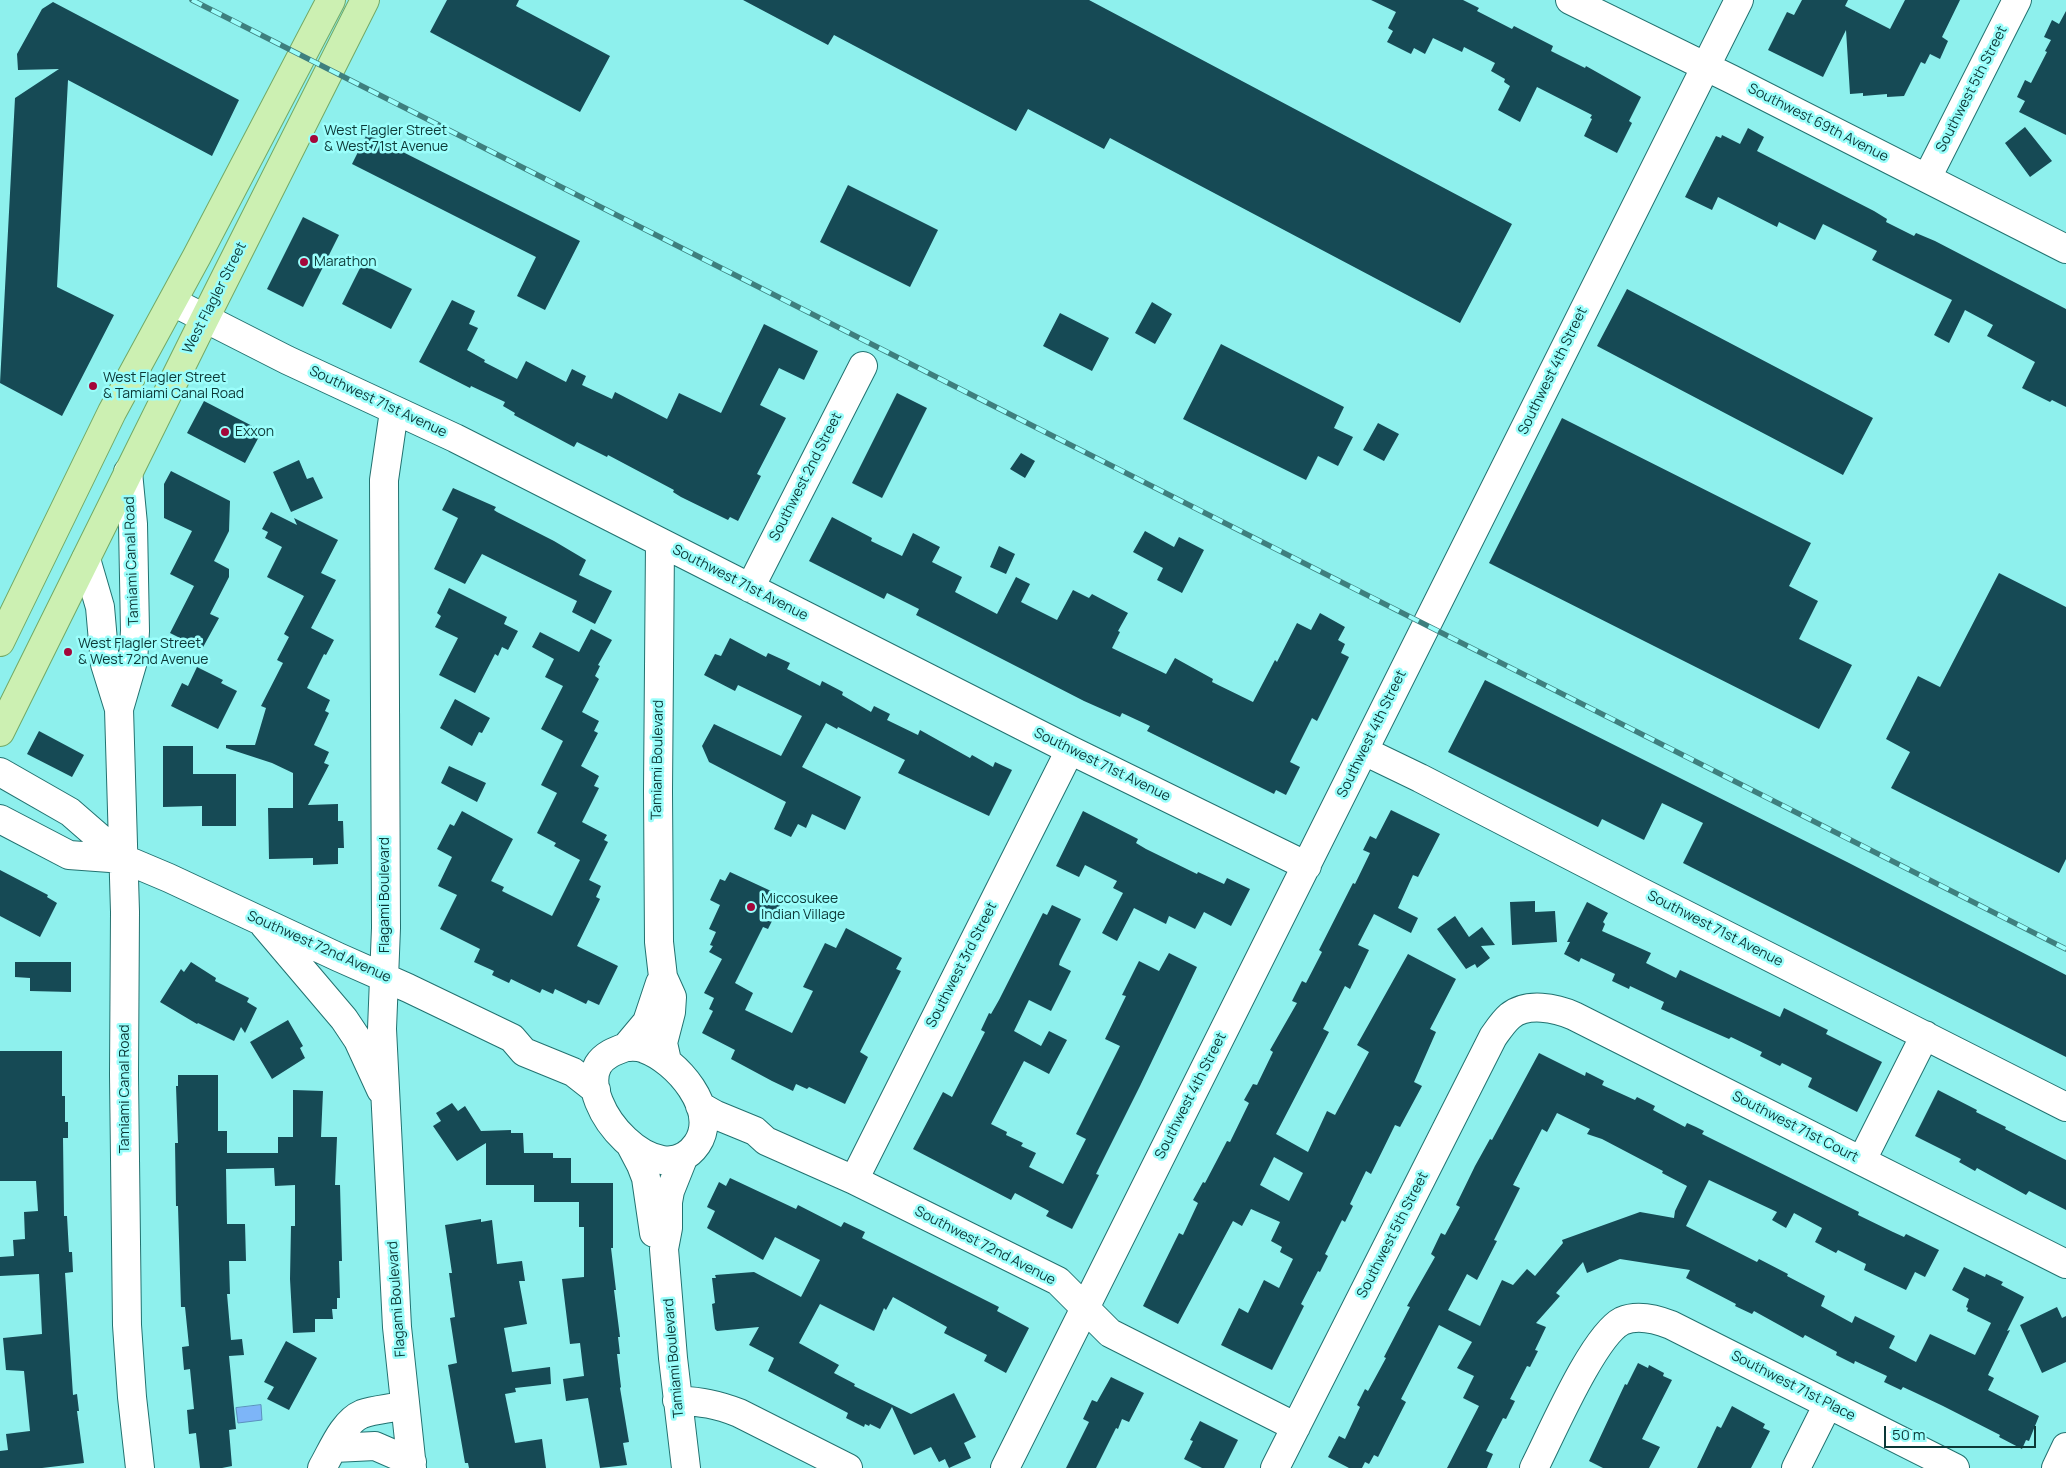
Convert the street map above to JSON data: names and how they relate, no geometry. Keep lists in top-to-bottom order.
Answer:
{
  "streets": {
    "main road": ["West Flagler Street"],
    "street": [
      "Southwest 5th Street",
      "Southwest 69th Avenue",
      "Southwest 4th Street",
      "Southwest 71st Avenue",
      "Southwest 2nd Street",
      "Tamiami Canal Road",
      "Tamiami Boulevard",
      "Flagami Boulevard",
      "Southwest 72nd Avenue",
      "Southwest 3rd Street",
      "Southwest 71st Court",
      "Southwest 71st Place"
    ]
  },
  "crossings": [
    ["Southwest 5th Street", "Southwest 69th Avenue"],
    ["Southwest 5th Street", "Southwest 72nd Avenue"],
    ["Southwest 5th Street", "Southwest 71st Court"],
    ["Southwest 69th Avenue", "Southwest 4th Street"],
    ["West Flagler Street", "Southwest 71st Avenue"],
    ["West Flagler Street", "Tamiami Canal Road"],
    ["Southwest 4th Street", "Southwest 71st Avenue"],
    ["Southwest 4th Street", "Southwest 72nd Avenue"],
    ["Southwest 71st Avenue", "Southwest 2nd Street"],
    ["Southwest 71st Avenue", "Tamiami Boulevard"],
    ["Southwest 71st Avenue", "Flagami Boulevard"],
    ["Southwest 71st Avenue", "Southwest 3rd Street"],
    ["Tamiami Canal Road", "Southwest 72nd Avenue"],
    ["Tamiami Boulevard", "Southwest 72nd Avenue"],
    ["Flagami Boulevard", "Southwest 72nd Avenue"],
    ["Southwest 72nd Avenue", "Southwest 3rd Street"]
  ],
  "places": [
    "West Flagler Street & West 71st Avenue",
    "Marathon",
    "West Flagler Street & Tamiami Canal Road",
    "Exxon",
    "West Flagler Street & West 72nd Avenue",
    "Miccosukee Indian Village"
  ],
  "scale_bar": "50 m"
}
